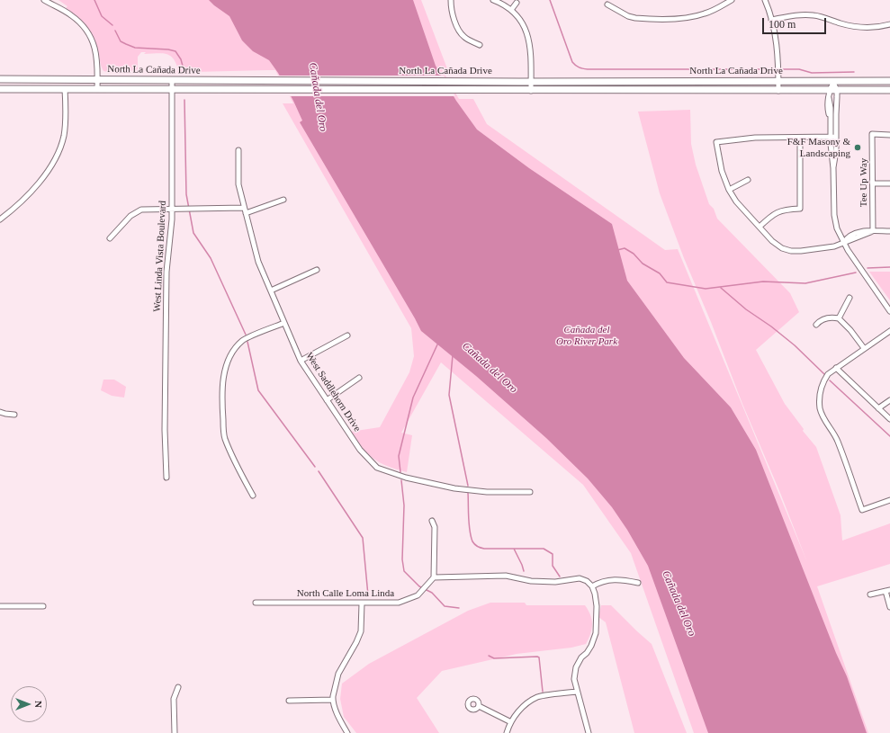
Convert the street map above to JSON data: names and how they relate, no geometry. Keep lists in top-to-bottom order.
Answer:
{
  "streets": {
    "main road": ["North La Cañada Drive"],
    "street": [
      "Tee Up Way",
      "West Linda Vista Boulevard",
      "West Saddlehorn Drive",
      "North Calle Loma Linda"
    ]
  },
  "crossings": [
    ["North La Cañada Drive", "West Linda Vista Boulevard"]
  ],
  "water": ["Cañada del Oro"],
  "parks": ["Cañada del Oro River Park"],
  "places": ["F&F Masony & Landscaping"],
  "scale_bar": "100 m",
  "north": "right"
}
